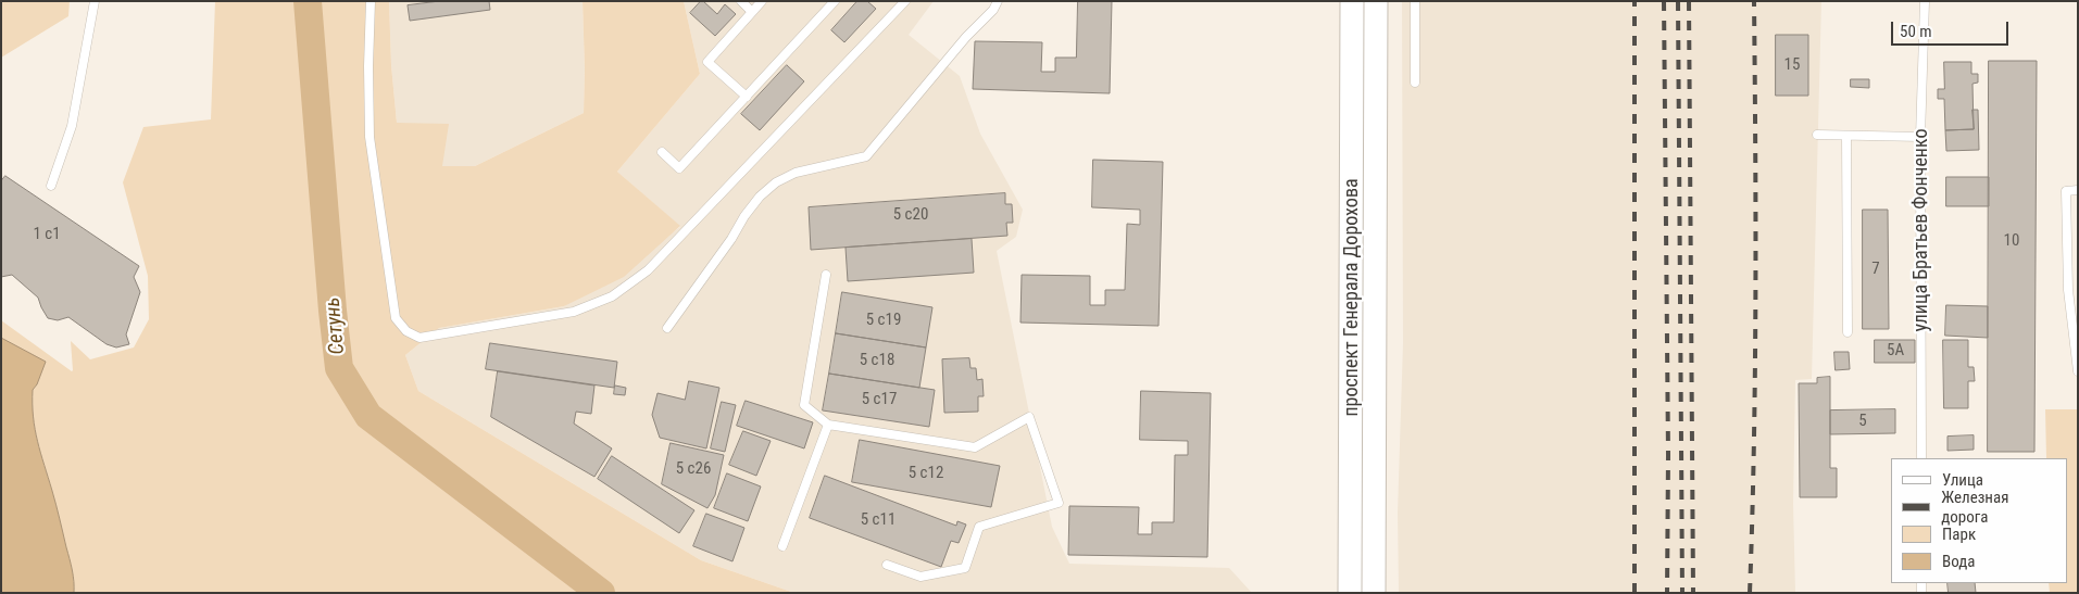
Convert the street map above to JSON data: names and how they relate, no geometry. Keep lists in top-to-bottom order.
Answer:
{
  "streets": {
    "main road": ["проспект Генерала Дорохова"],
    "lane": ["улица Братьев Фонченко"]
  },
  "water": ["Сетунь"],
  "house_numbers": [
    "15",
    "5 с20",
    "1 с1",
    "10",
    "7",
    "5 с19",
    "5А",
    "5 с18",
    "5 с17",
    "5",
    "5 с26",
    "5 с12",
    "5 с11"
  ],
  "legend": [
    "Улица",
    "Железная дорога",
    "Парк",
    "Вода"
  ],
  "scale_bar": "50 m"
}
